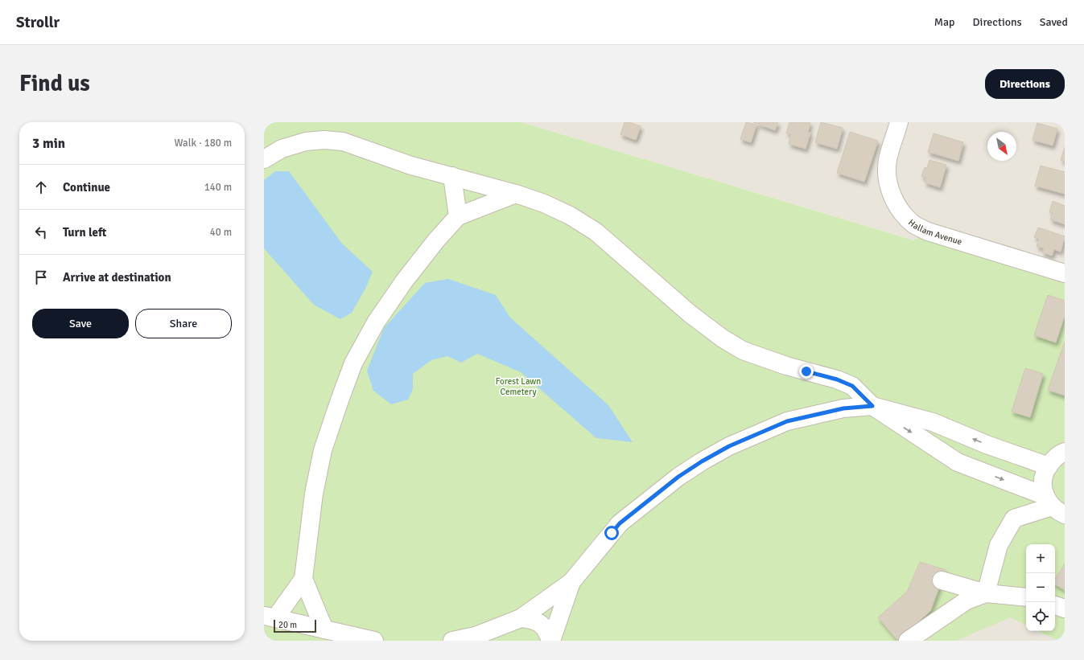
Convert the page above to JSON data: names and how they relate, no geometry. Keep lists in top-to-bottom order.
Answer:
{
  "streets": {
    "street": ["Hallam Avenue"]
  },
  "parks": ["Forest Lawn Cemetery"],
  "scale_bar": "20 m",
  "north": "bottom right",
  "page": {
    "header": "Strollr",
    "nav": ["Map", "Directions", "Saved"],
    "buttons": [
      "Directions",
      ["Save", "Share"]
    ],
    "title": "Find us",
    "heading": ["3 min", "Walk · 180 m"],
    "list": [
      ["Continue", "140 m"],
      ["Turn left", "40 m"],
      "Arrive at destination"
    ],
    "map_buttons": ["+", "−"],
    "scale": "20 m"
  }
}
